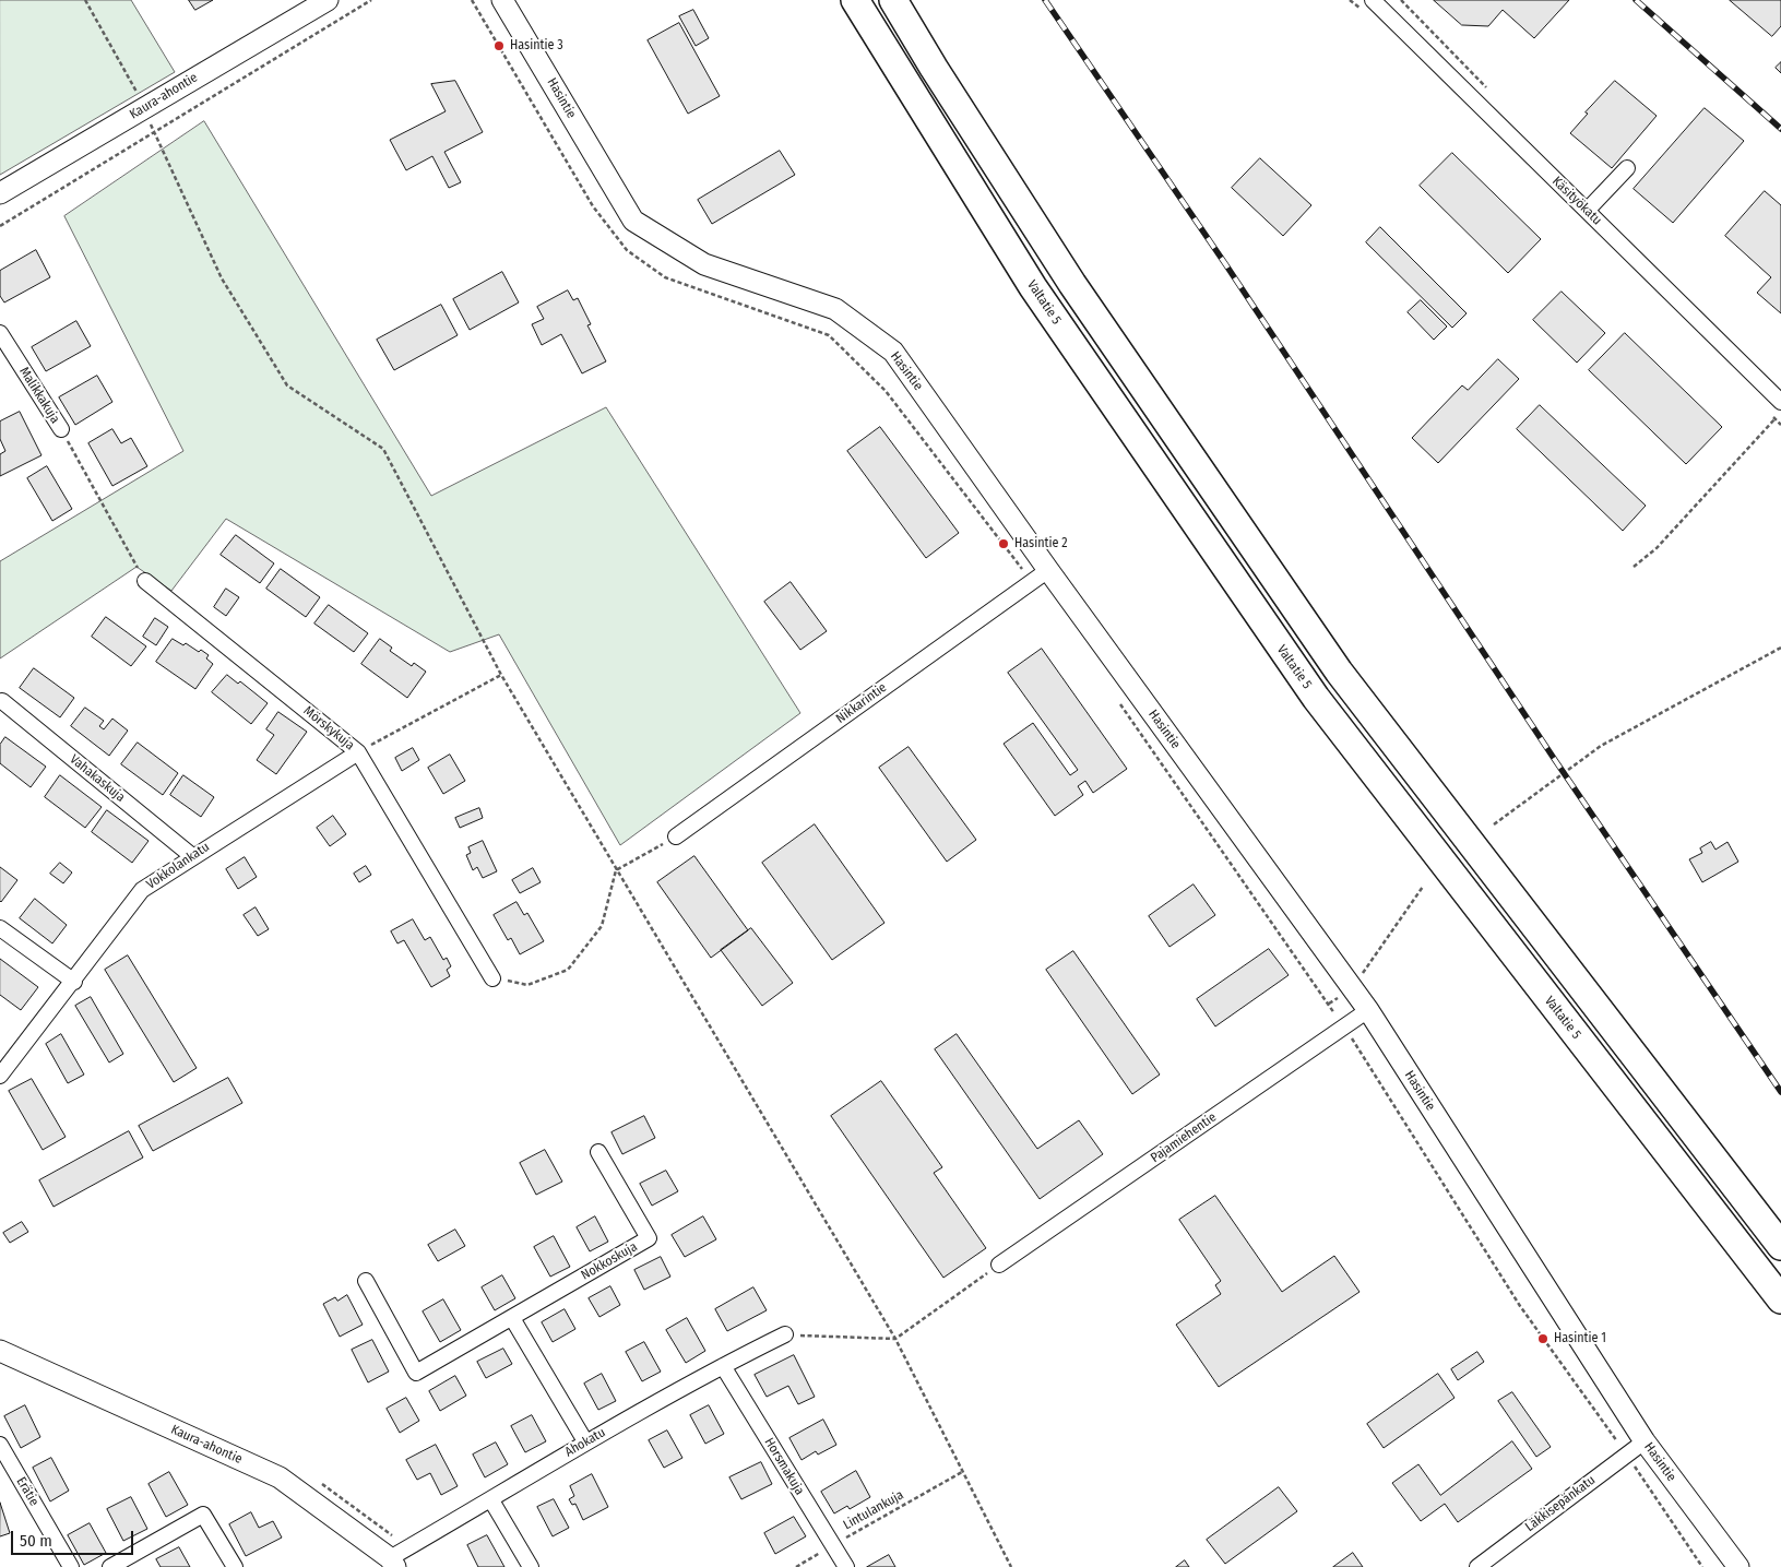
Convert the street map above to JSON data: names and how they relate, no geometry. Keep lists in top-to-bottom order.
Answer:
{
  "streets": {
    "highway": ["Valtatie 5"],
    "street": [
      "Kaura-ahontie",
      "Hasintie",
      "Käsityökatu",
      "Malikkakuja",
      "Nikkarintie",
      "Mörskykuja",
      "Vahakaskuja",
      "Vokkolankatu",
      "Pajamiehentie",
      "Nokkoskuja",
      "Ahokatu",
      "Horsmakuja",
      "Erätie",
      "Läkkisepänkatu"
    ],
    "path": ["Lintulankuja"]
  },
  "crossings": [
    ["Kaura-ahontie", "Ahokatu"],
    ["Hasintie", "Nikkarintie"],
    ["Hasintie", "Pajamiehentie"],
    ["Hasintie", "Läkkisepänkatu"],
    ["Mörskykuja", "Vokkolankatu"],
    ["Vahakaskuja", "Vokkolankatu"],
    ["Ahokatu", "Horsmakuja"],
    ["Horsmakuja", "Lintulankuja"]
  ],
  "places": ["Hasintie 3", "Hasintie 2", "Hasintie 1"],
  "scale_bar": "50 m"
}
